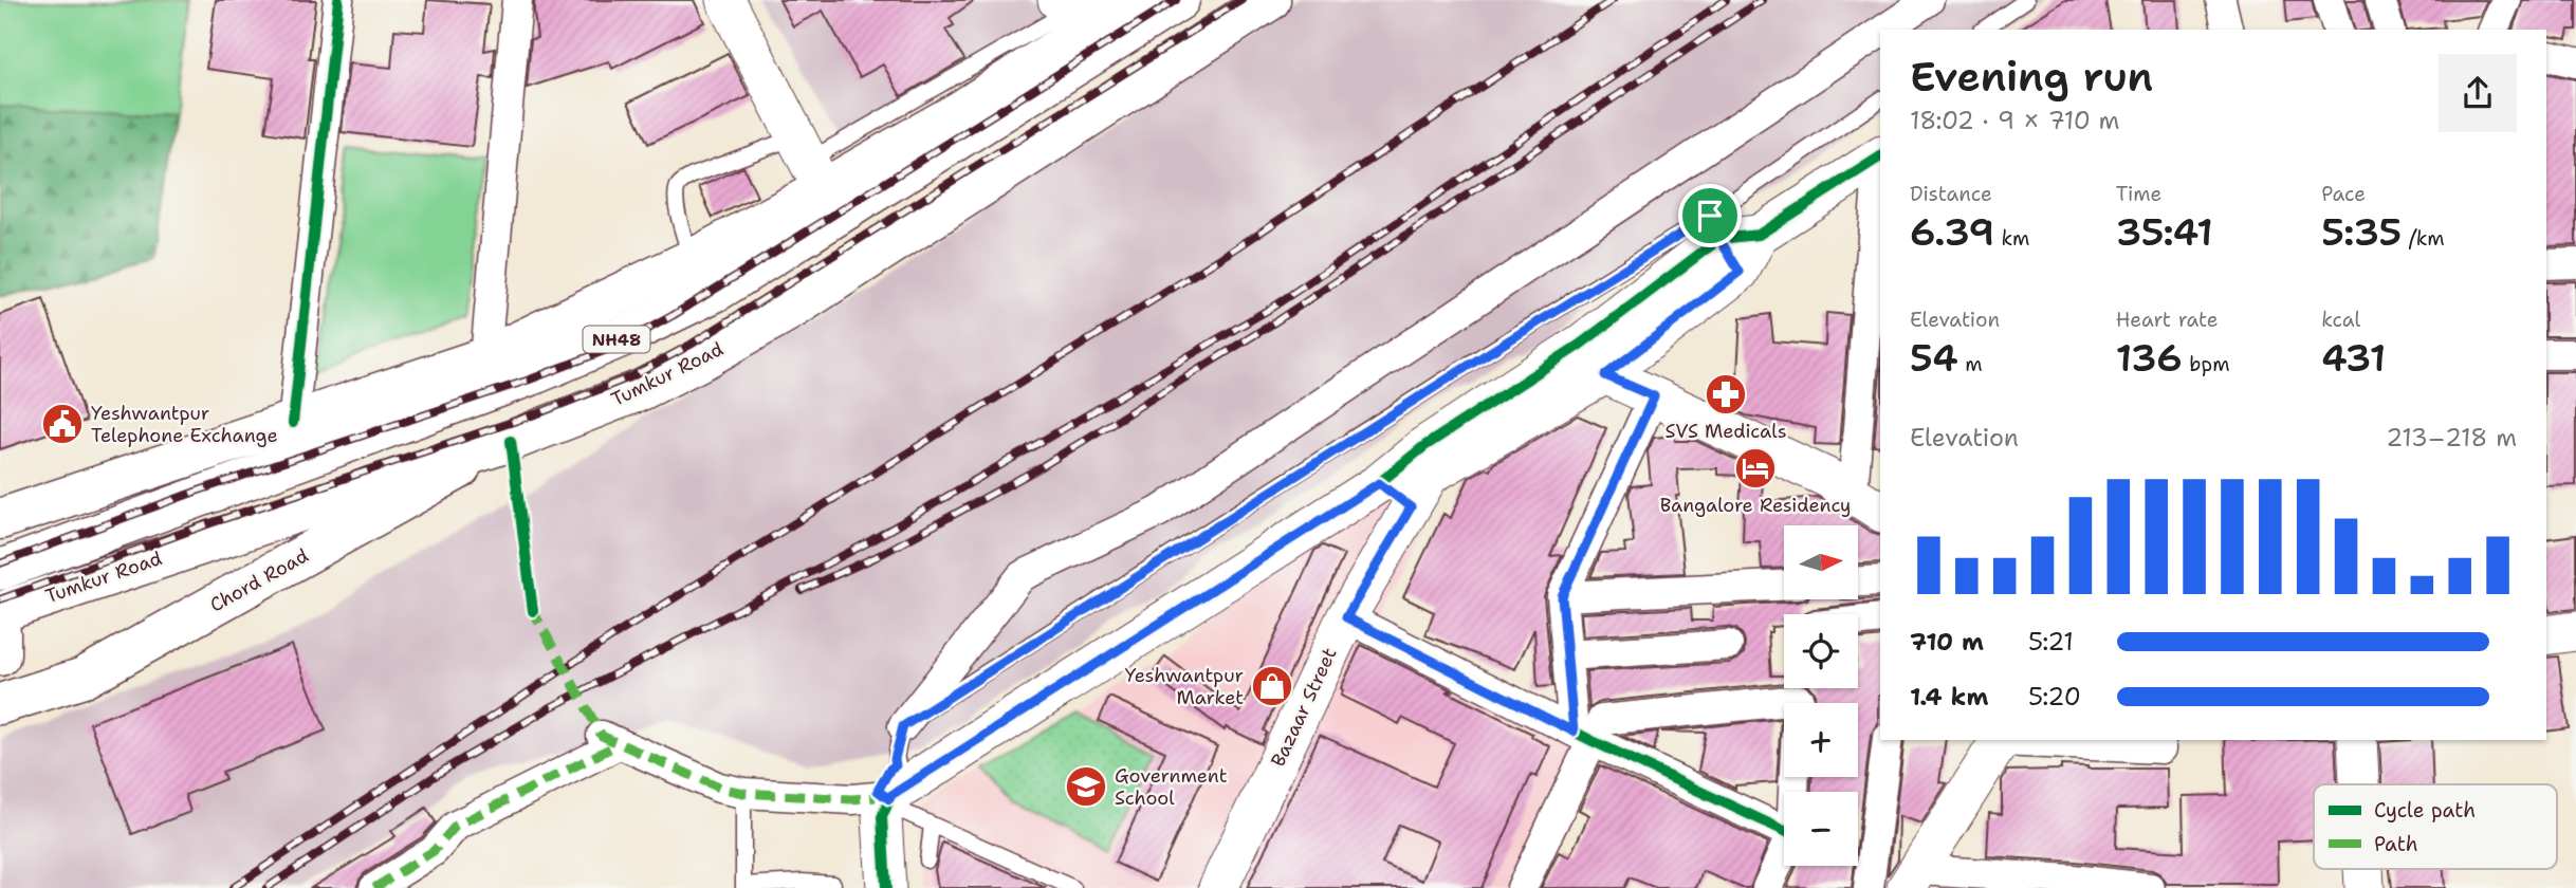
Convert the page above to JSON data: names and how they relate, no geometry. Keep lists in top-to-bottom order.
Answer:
{
  "streets": {
    "main road": ["NH48", "Tumkur Road", "Chord Road"],
    "street": ["Bazaar Street"]
  },
  "crossings": [
    ["Tumkur Road", "Chord Road"]
  ],
  "places": {
    "pharmacy": ["SVS Medicals"],
    "public building": ["Yeshwantpur Telephone Exchange"],
    "hotel": ["Bangalore Residency"],
    "shop": ["Yeshwantpur Market"],
    "school or university": ["Government School"]
  },
  "legend": ["Cycle path", "Path"],
  "north": "right",
  "page": {
    "heading": ["Evening run", "18:02 · 9 × 710 m"],
    "stats": [
      ["Distance", "6.39 km"],
      ["Time", "35:41"],
      ["Pace", "5:35 /km"],
      ["Elevation", "54 m"],
      ["Heart rate", "136 bpm"],
      ["kcal", "431"]
    ],
    "chart": ["Elevation", "213–218 m"],
    "map_buttons": ["+", "−"],
    "list": [
      {
        "name": "710 m",
        "note": "5:21"
      },
      {
        "name": "1.4 km",
        "note": "5:20"
      }
    ]
  }
}
